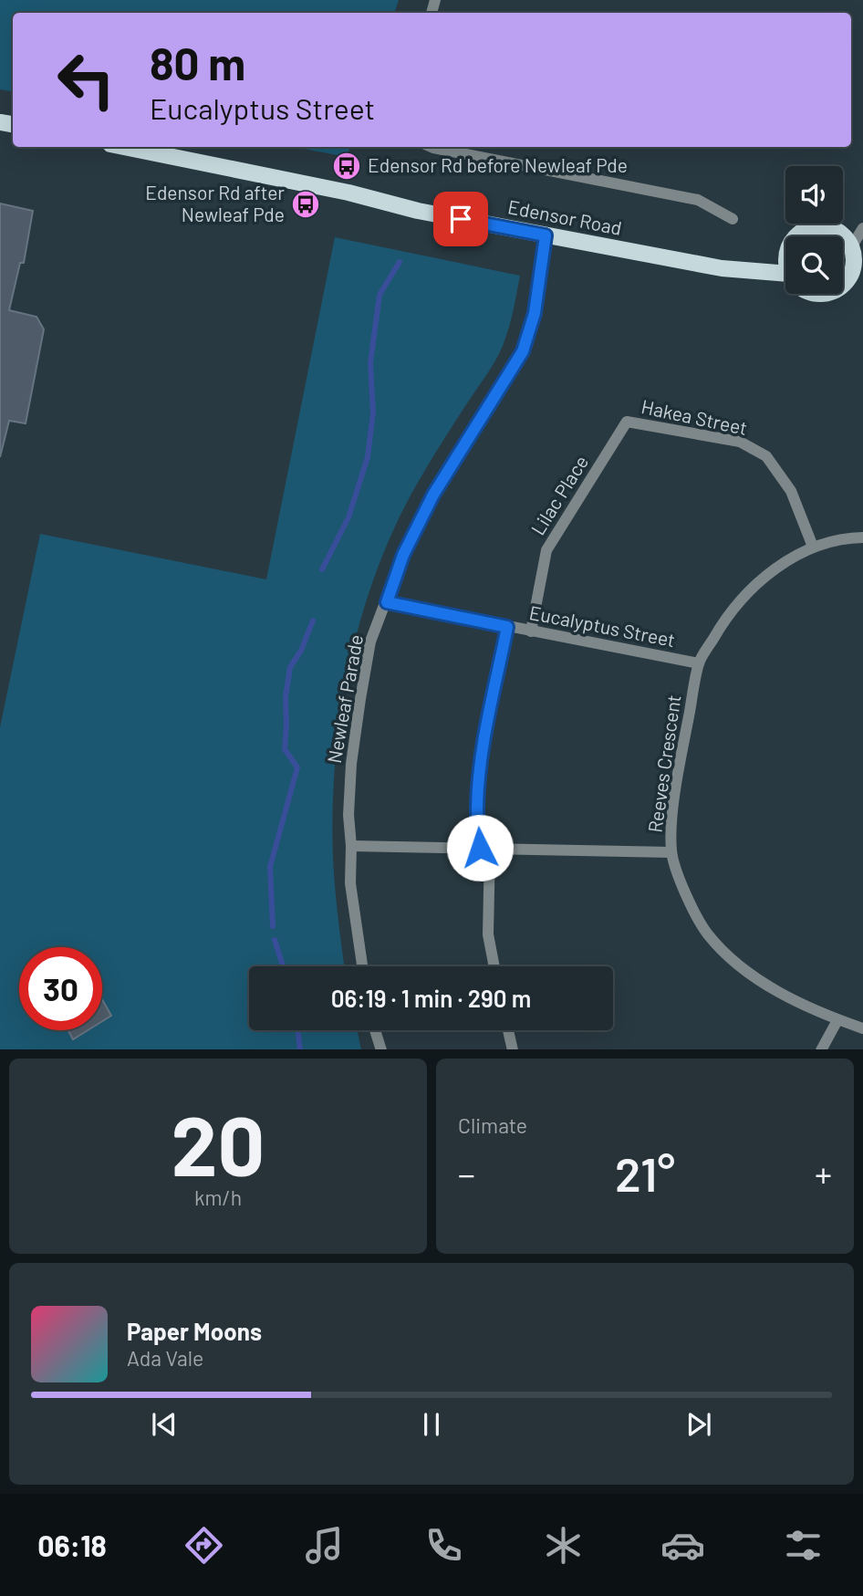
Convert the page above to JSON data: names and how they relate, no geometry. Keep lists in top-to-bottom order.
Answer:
{
  "streets": {
    "main road": ["Edensor Road"],
    "street": [
      "Hakea Street",
      "Lilac Place",
      "Eucalyptus Street",
      "Newleaf Parade",
      "Reeves Crescent"
    ]
  },
  "crossings": [
    ["Edensor Road", "Newleaf Parade"],
    ["Hakea Street", "Lilac Place"],
    ["Hakea Street", "Reeves Crescent"],
    ["Lilac Place", "Eucalyptus Street"],
    ["Eucalyptus Street", "Newleaf Parade"],
    ["Eucalyptus Street", "Reeves Crescent"]
  ],
  "places": {
    "bus stop": ["Edensor Rd before Newleaf Pde", "Edensor Rd after Newleaf Pde"]
  },
  "page": {
    "turn": ["80 m", "Eucalyptus Street"],
    "limit": "30",
    "trip": "06:19 · 1 min · 290 m",
    "tile": [
      ["20", "km/h"],
      "Climate"
    ],
    "heat": ["−", "21°", "+"],
    "song": ["Paper Moons", "Ada Vale"],
    "tabs": "06:18"
  }
}
